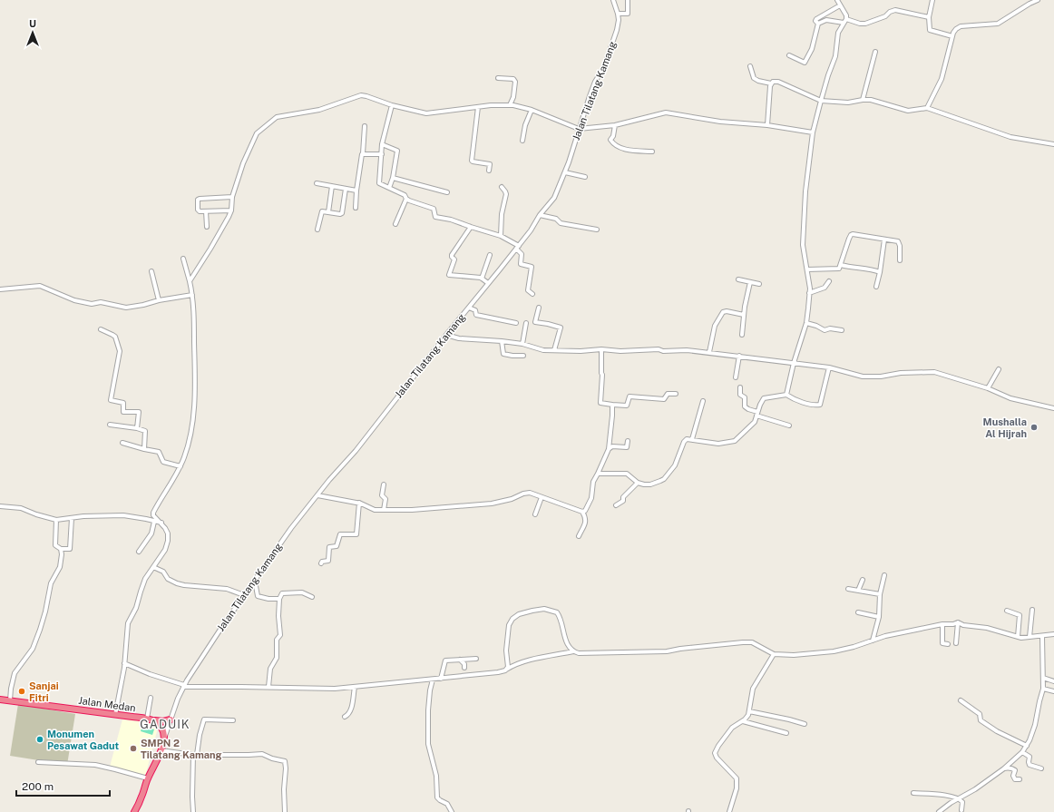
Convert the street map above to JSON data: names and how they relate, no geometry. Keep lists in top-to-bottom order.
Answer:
{
  "streets": {
    "highway": ["Jalan Medan"],
    "street": ["Jalan Tilatang Kamang"]
  },
  "crossings": [
    ["Jalan Tilatang Kamang", "Jalan Medan"]
  ],
  "districts": ["GADUIK"],
  "places": [
    "Mushalla Al Hijrah",
    "Sanjai Fitri",
    "Monumen Pesawat Gadut",
    "SMPN 2 Tilatang Kamang"
  ],
  "scale_bar": "200 m",
  "north": "top"
}
